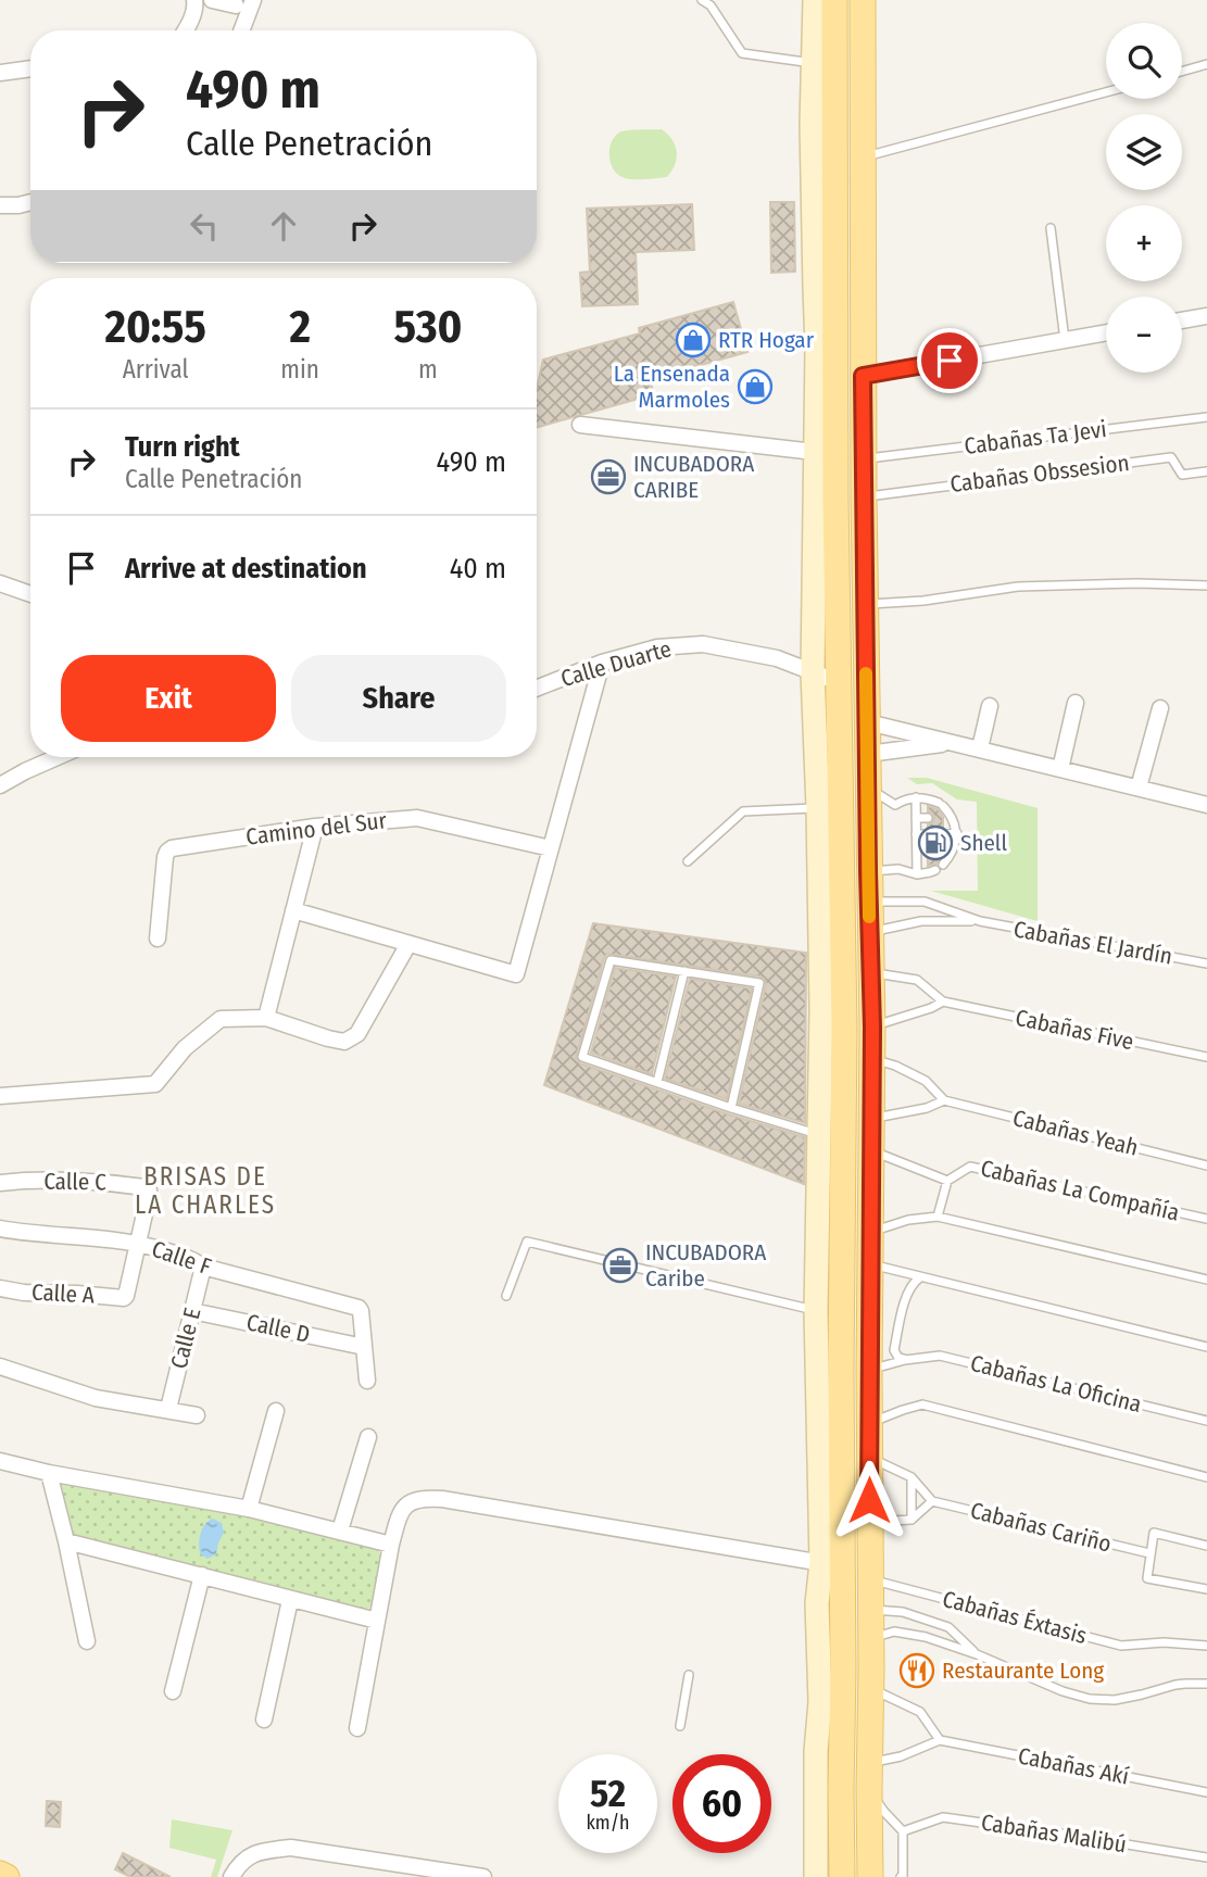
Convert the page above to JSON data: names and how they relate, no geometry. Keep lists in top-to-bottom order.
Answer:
{
  "streets": {
    "street": [
      "Calle Duarte",
      "Camino del Sur",
      "Calle C",
      "Calle F",
      "Calle A",
      "Calle D",
      "Calle E"
    ],
    "lane": [
      "Cabañas Ta Jevi",
      "Cabañas Obssesion",
      "Cabañas El Jardín",
      "Cabañas Five",
      "Cabañas Yeah",
      "Cabañas La Compañía",
      "Cabañas La Oficina",
      "Cabañas Cariño",
      "Cabañas Éxtasis",
      "Cabañas Akí",
      "Cabañas Malibú"
    ]
  },
  "crossings": [
    ["Calle C", "Calle F"],
    ["Calle C", "Calle A"],
    ["Calle F", "Calle A"],
    ["Calle F", "Calle D"],
    ["Calle F", "Calle E"],
    ["Calle D", "Calle E"]
  ],
  "districts": ["BRISAS DE LA CHARLES"],
  "places": {
    "shop": ["RTR Hogar", "La Ensenada Marmoles"],
    "office": ["INCUBADORA CARIBE", "INCUBADORA Caribe"],
    "fuel station": ["Shell"],
    "restaurant": ["Restaurante Long"]
  },
  "page": {
    "map_buttons": ["+", "−"],
    "turn": ["490 m", "Calle Penetración"],
    "eta": [
      "20:55",
      "Arrival",
      "2",
      "min",
      "530",
      "m"
    ],
    "list": [
      {
        "name": "Turn right",
        "note": "Calle Penetración",
        "value": "490 m"
      },
      {
        "name": "Arrive at destination",
        "value": "40 m"
      }
    ],
    "buttons": ["Exit", "Share"],
    "speed": "52 km/h",
    "limit": "60"
  }
}
